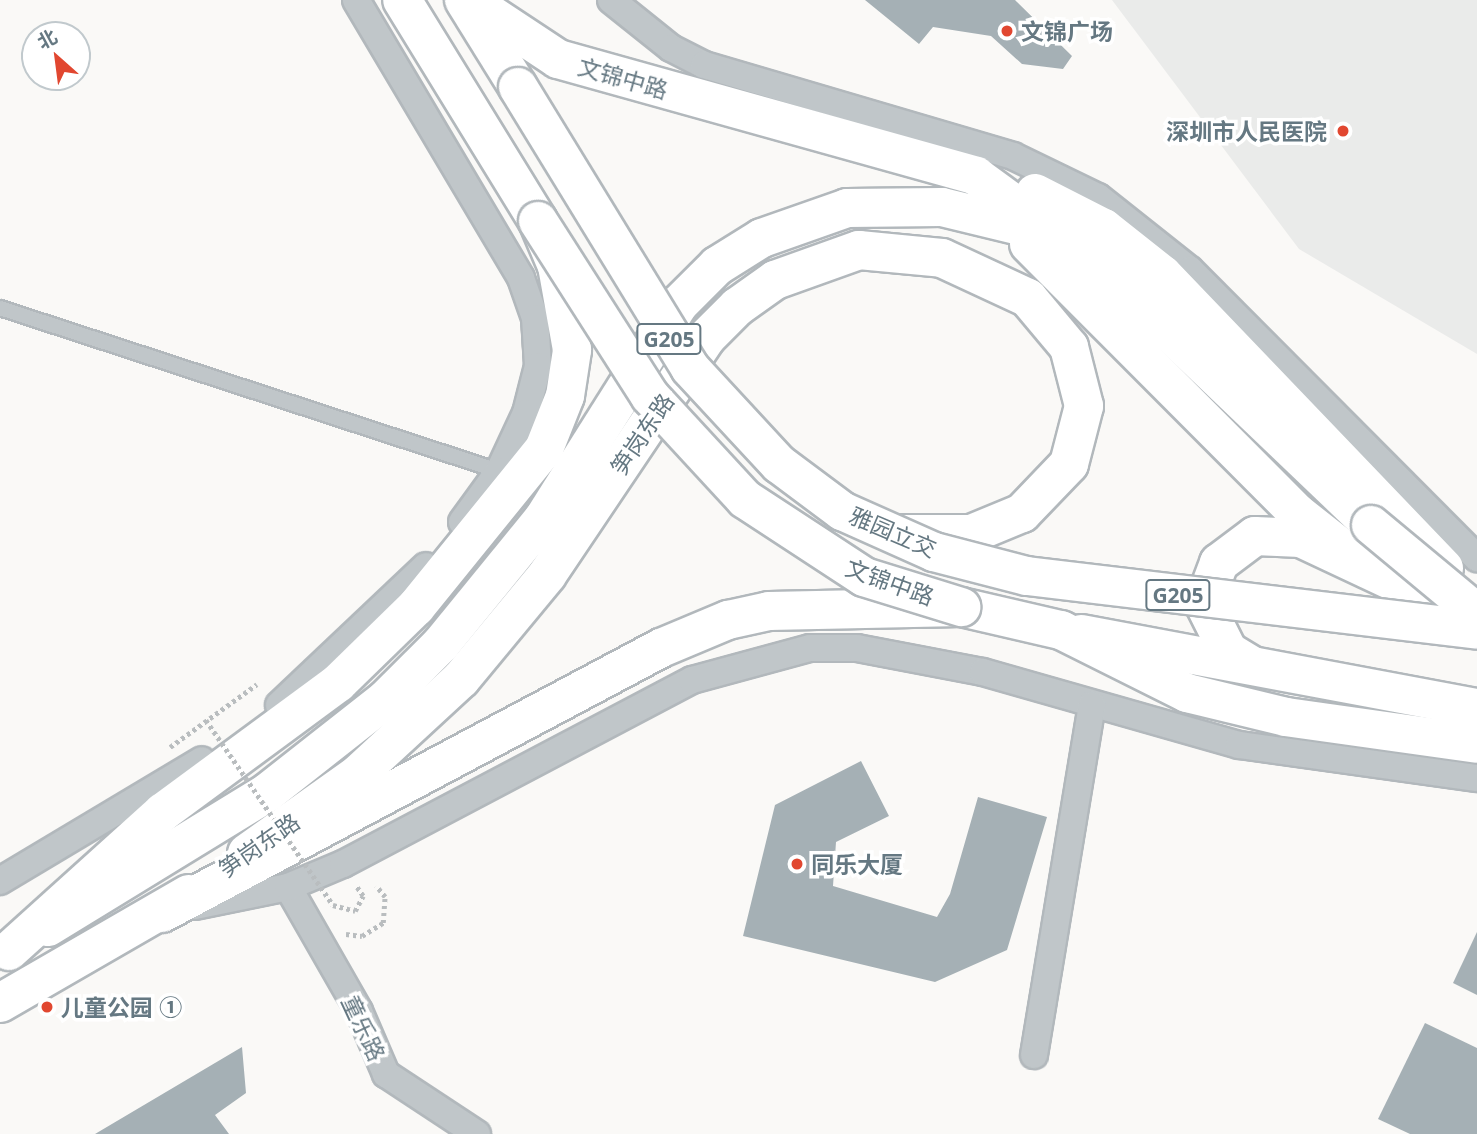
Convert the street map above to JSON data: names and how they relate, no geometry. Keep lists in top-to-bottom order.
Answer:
{
  "streets": {
    "main road": [
      "文锦中路",
      "G205",
      "笋岗东路",
      "雅园立交"
    ],
    "street": ["童乐路"]
  },
  "crossings": [
    ["文锦中路", "G205"],
    ["文锦中路", "笋岗东路"],
    ["文锦中路", "雅园立交"],
    ["笋岗东路", "雅园立交"]
  ],
  "places": [
    "文锦广场",
    "深圳市人民医院",
    "同乐大厦",
    "儿童公园 ①"
  ],
  "north": "top left"
}
